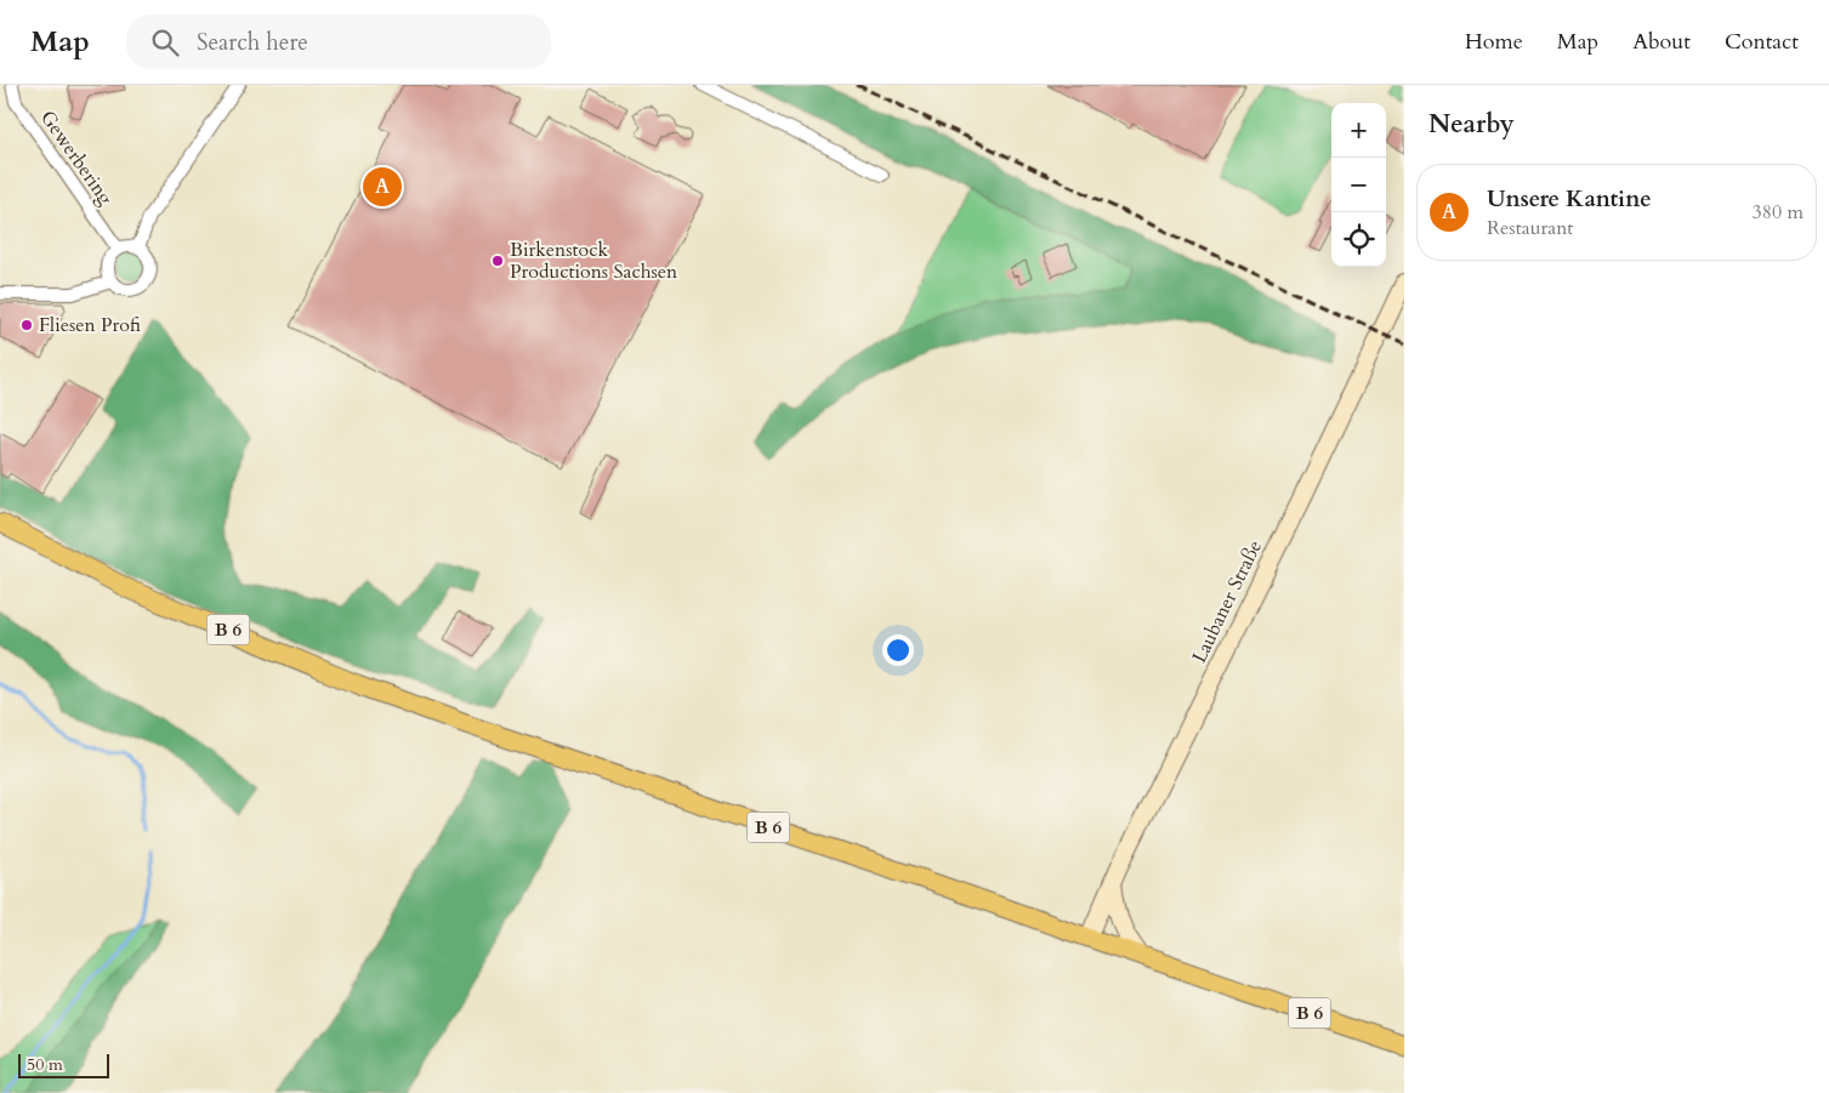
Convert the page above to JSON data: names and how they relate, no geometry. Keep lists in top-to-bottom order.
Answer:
{
  "streets": {
    "main road": ["B 6"],
    "street": ["Gewerbering", "Laubaner Straße"]
  },
  "crossings": [
    ["Laubaner Straße", "B 6"]
  ],
  "places": ["Birkenstock Productions Sachsen", "Fliesen Profi"],
  "scale_bar": "50 m",
  "page": {
    "header": "Map",
    "search": "Search here",
    "nav": [
      "Home",
      "Map",
      "About",
      "Contact"
    ],
    "heading": "Nearby",
    "map_buttons": ["+", "−"],
    "list": [
      {
        "mark": "A",
        "name": "Unsere Kantine",
        "note": "Restaurant",
        "value": "380 m"
      }
    ],
    "pins": "A",
    "scale": "50 m"
  }
}
